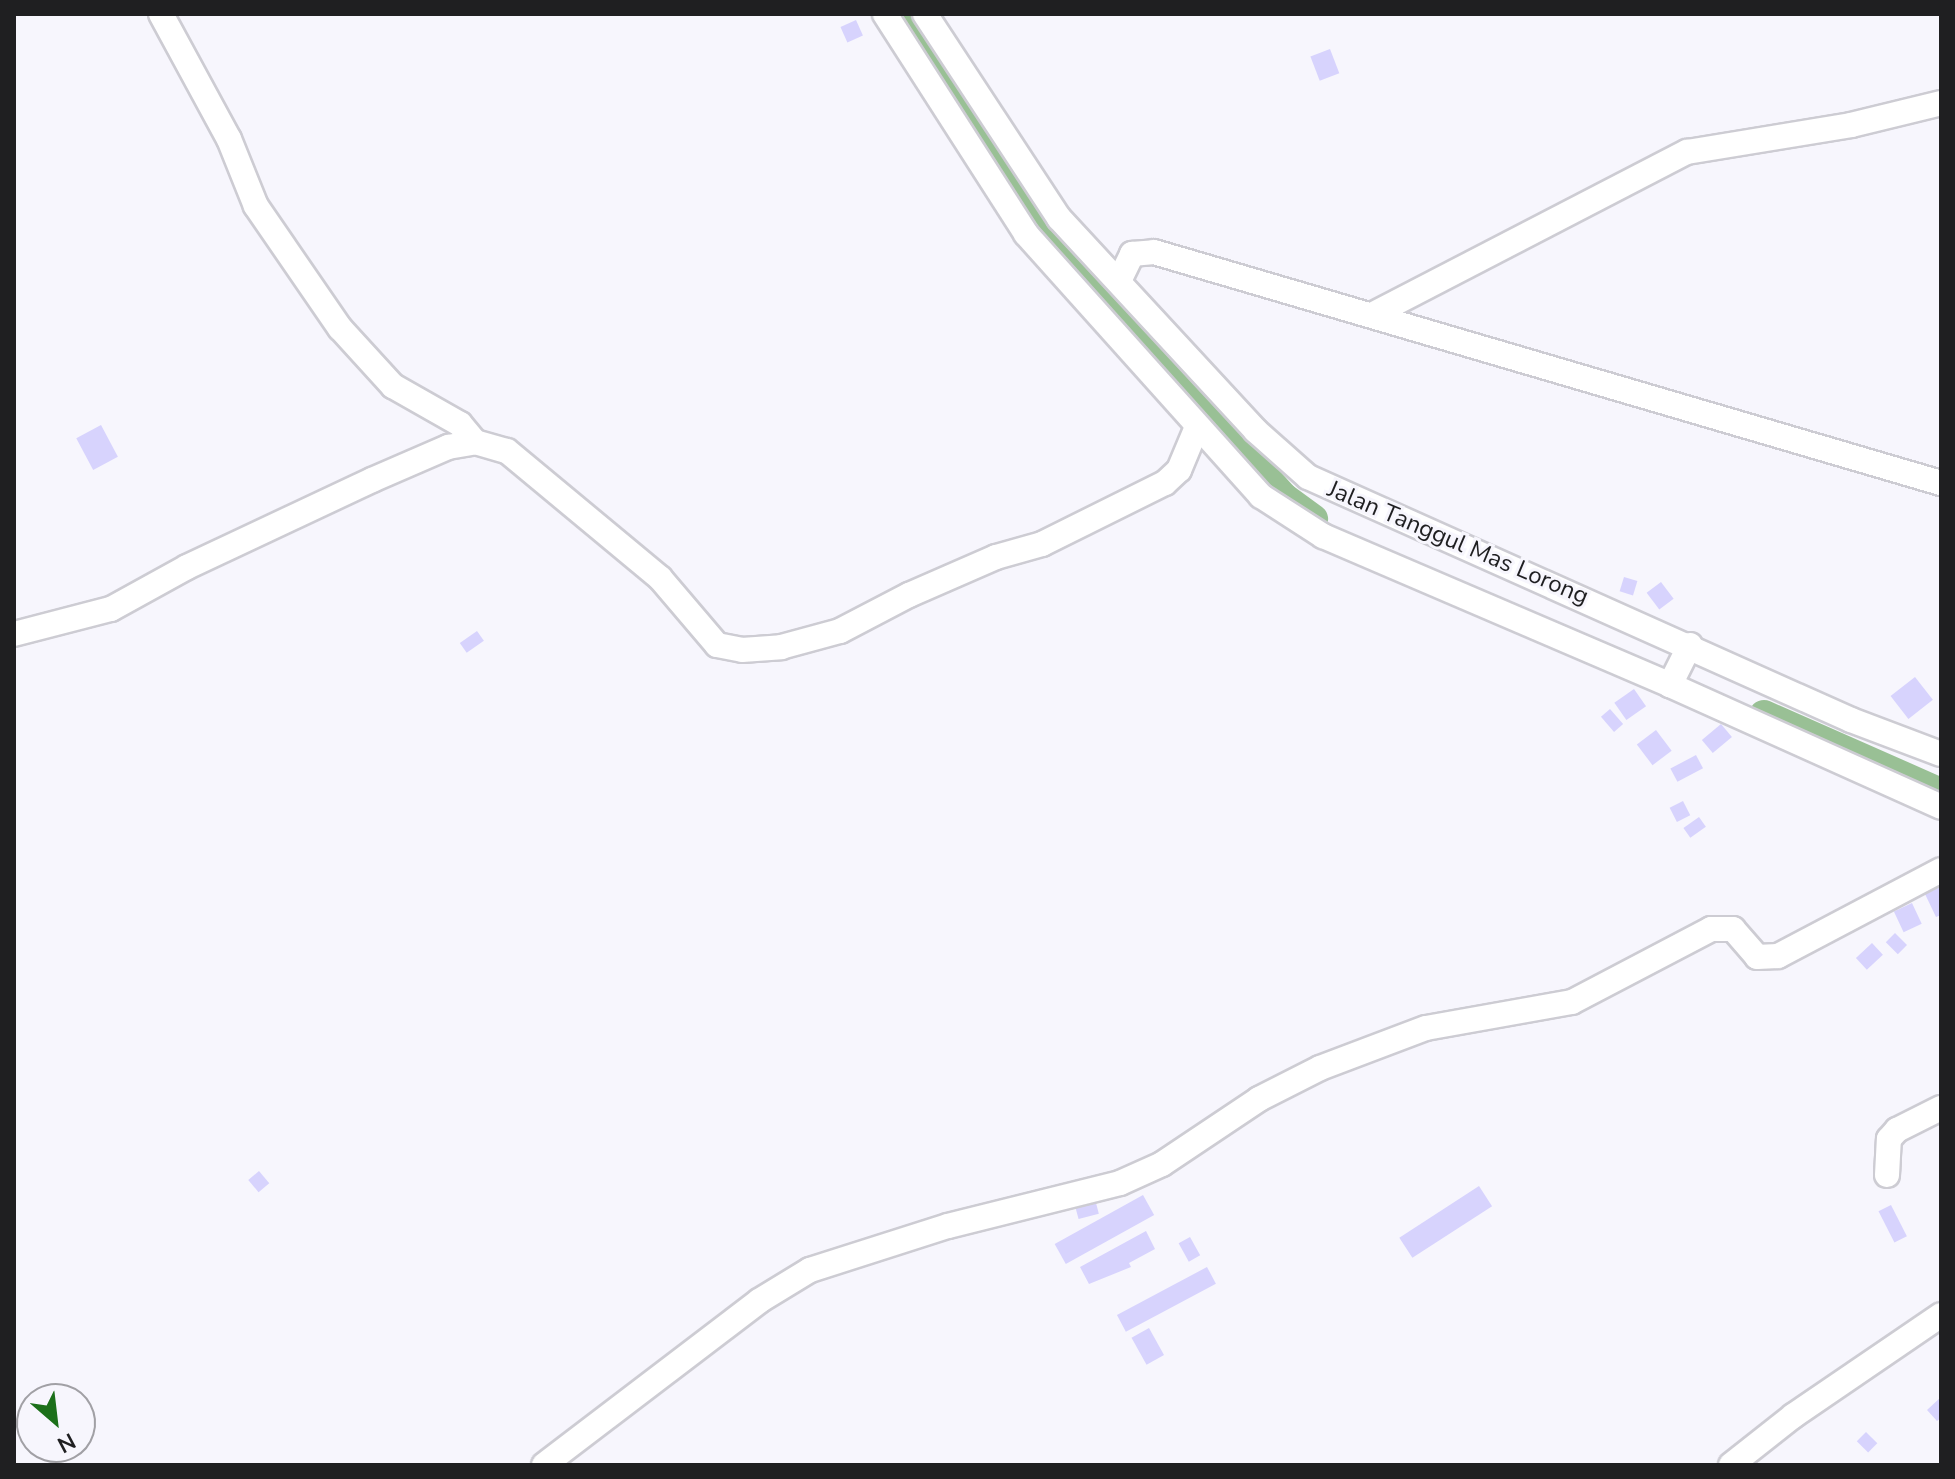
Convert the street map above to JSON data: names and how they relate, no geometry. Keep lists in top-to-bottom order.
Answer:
{
  "streets": {
    "street": ["Jalan Tanggul Mas Lorong"]
  },
  "north": "bottom right"
}
